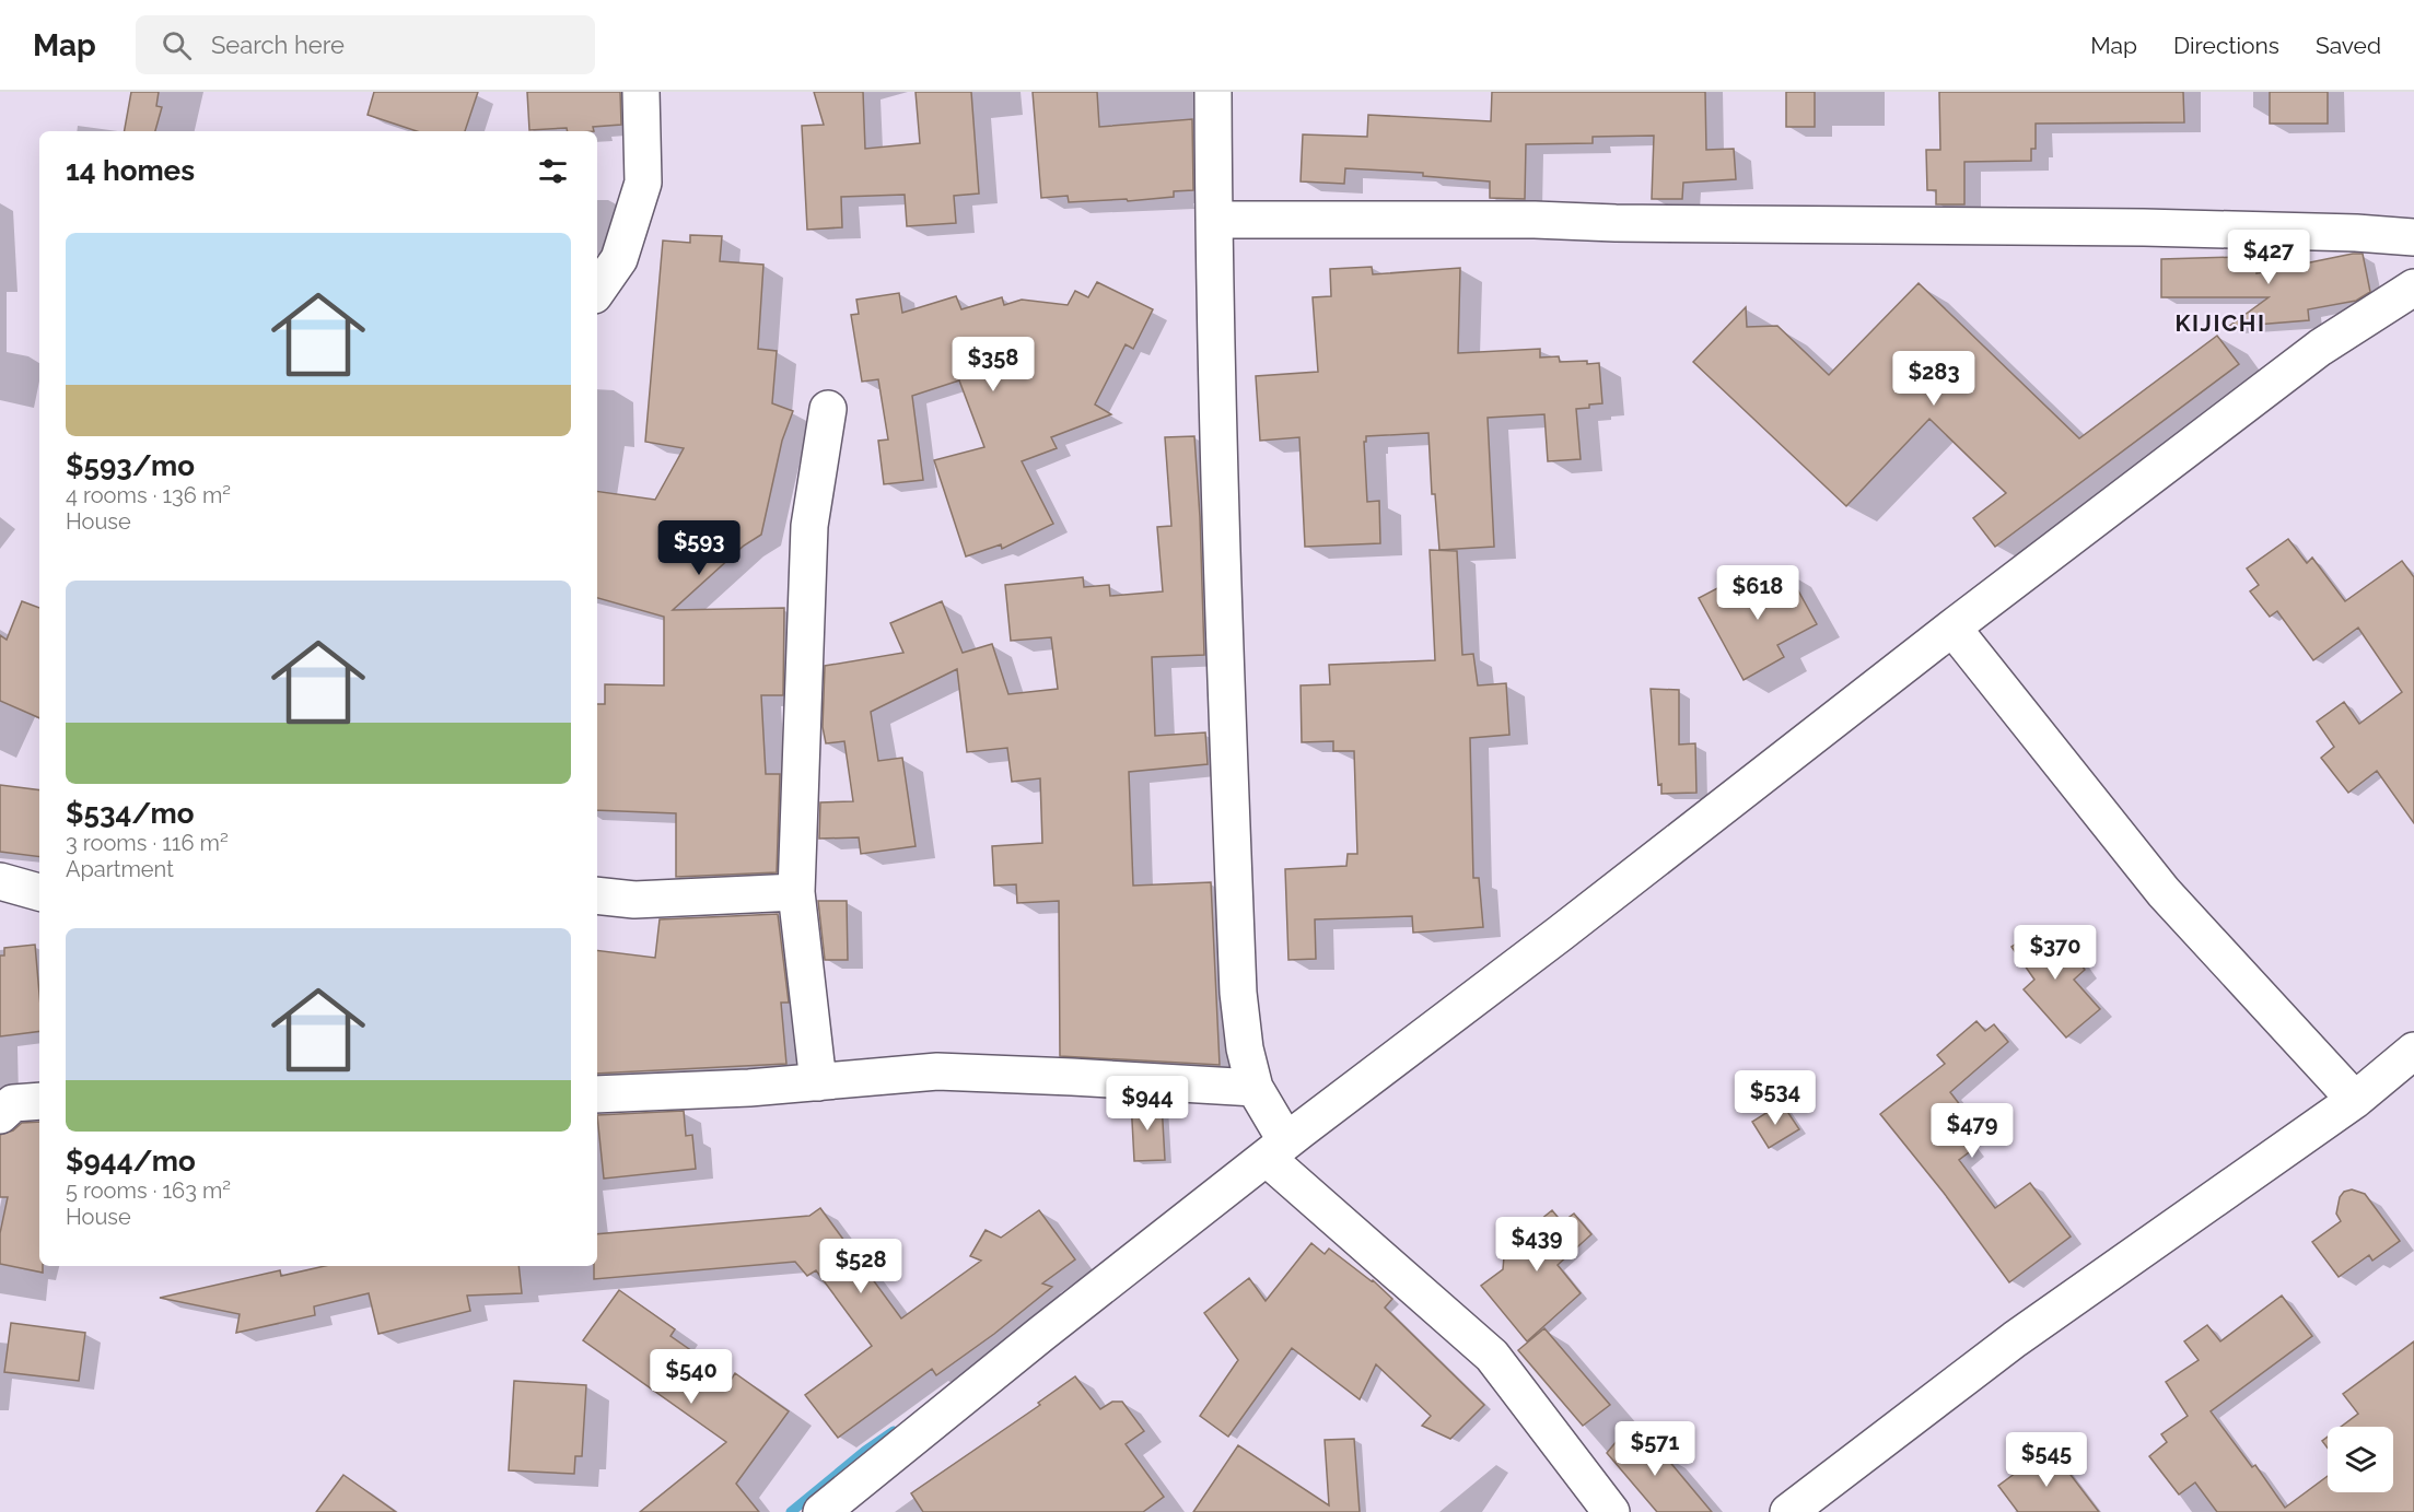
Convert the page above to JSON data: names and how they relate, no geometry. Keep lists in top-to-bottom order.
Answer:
{
  "districts": ["KIJICHI"],
  "page": {
    "header": "Map",
    "search": "Search here",
    "nav": ["Map", "Directions", "Saved"],
    "heading": "14 homes",
    "list": [
      {
        "name": "$593/mo",
        "note": "4 rooms · 136 m² · House"
      },
      {
        "name": "$534/mo",
        "note": "3 rooms · 116 m² · Apartment"
      },
      {
        "name": "$944/mo",
        "note": "5 rooms · 163 m² · House"
      }
    ],
    "price": [
      "$427",
      "$358",
      "$283",
      "$593",
      "$618",
      "$370",
      "$534",
      "$944",
      "$479",
      "$439",
      "$528",
      "$540",
      "$571",
      "$545"
    ]
  }
}
